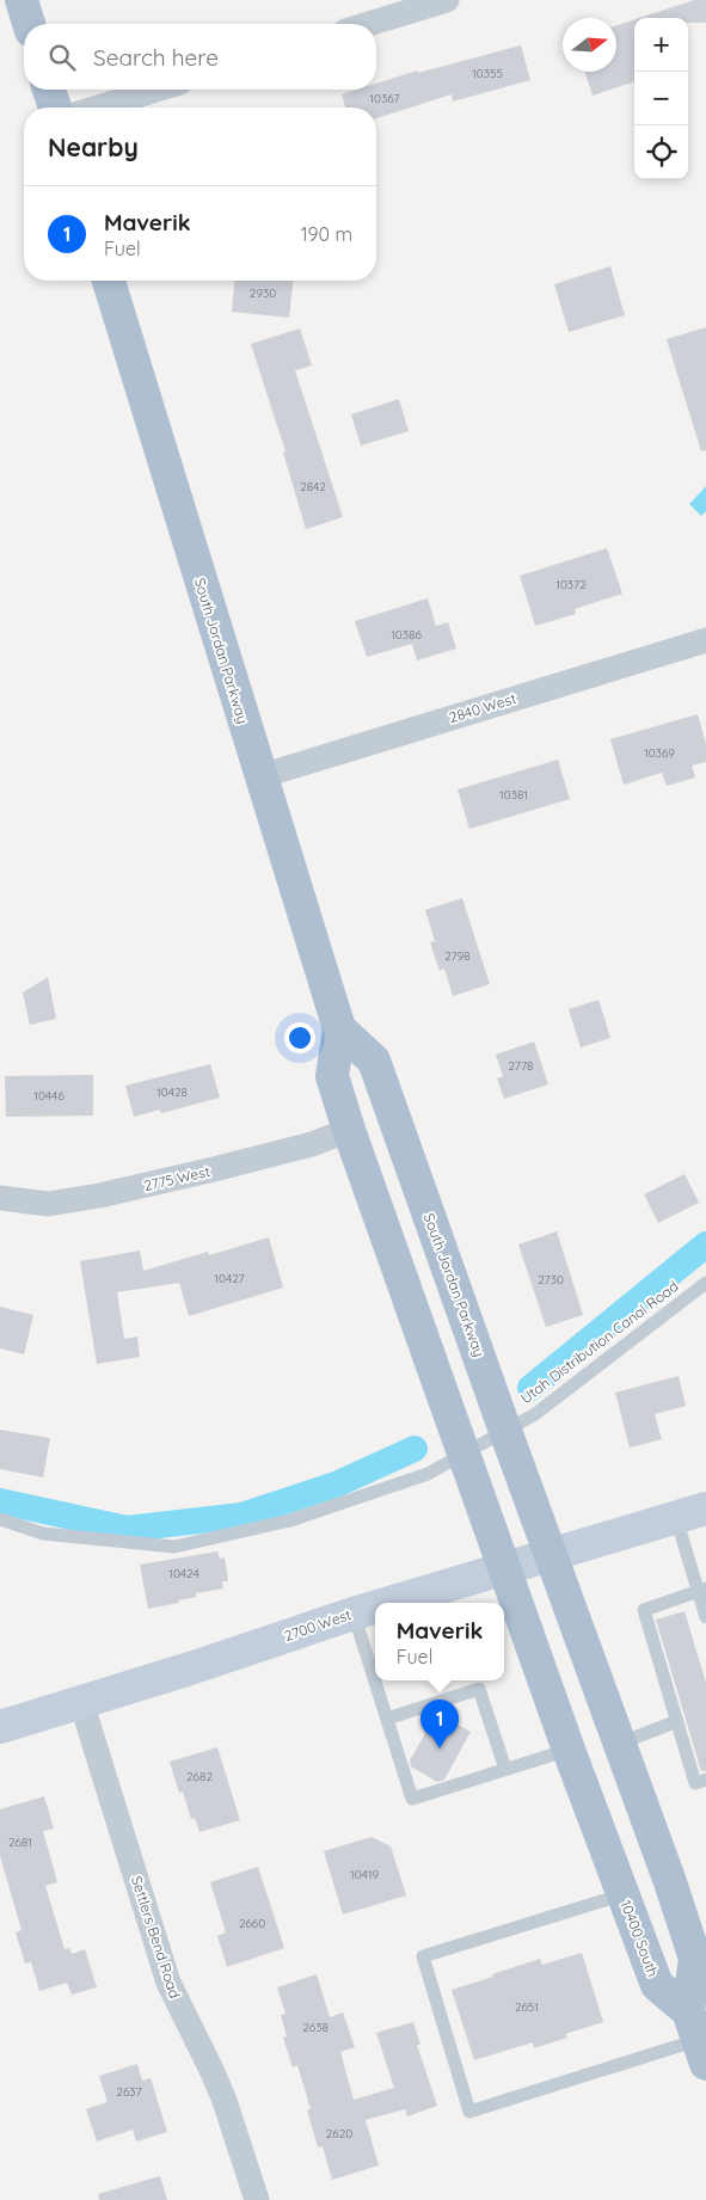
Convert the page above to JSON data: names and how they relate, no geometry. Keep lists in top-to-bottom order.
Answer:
{
  "streets": {
    "main road": ["South Jordan Parkway", "2700 West", "10400 South"],
    "street": ["2840 West", "2775 West", "Settlers Bend Road"],
    "lane": ["Utah Distribution Canal Road"]
  },
  "crossings": [
    ["South Jordan Parkway", "2840 West"],
    ["South Jordan Parkway", "2775 West"],
    ["South Jordan Parkway", "Utah Distribution Canal Road"],
    ["South Jordan Parkway", "2700 West"],
    ["South Jordan Parkway", "10400 South"],
    ["2700 West", "Settlers Bend Road"],
    ["2700 West", "10400 South"]
  ],
  "house_numbers": [
    "10355",
    "10367",
    "2930",
    "2842",
    "10372",
    "10386",
    "10369",
    "10381",
    "2798",
    "2778",
    "10428",
    "10446",
    "10427",
    "2730",
    "10424",
    "2682",
    "2681",
    "10419",
    "2660",
    "2651",
    "2638",
    "2637",
    "2620"
  ],
  "north": "right",
  "page": {
    "map_buttons": ["+", "−"],
    "search": "Search here",
    "heading": "Nearby",
    "list": [
      {
        "mark": "1",
        "name": "Maverik",
        "note": "Fuel",
        "value": "190 m"
      }
    ],
    "popup": ["Maverik", "Fuel"],
    "pins": "1"
  }
}
